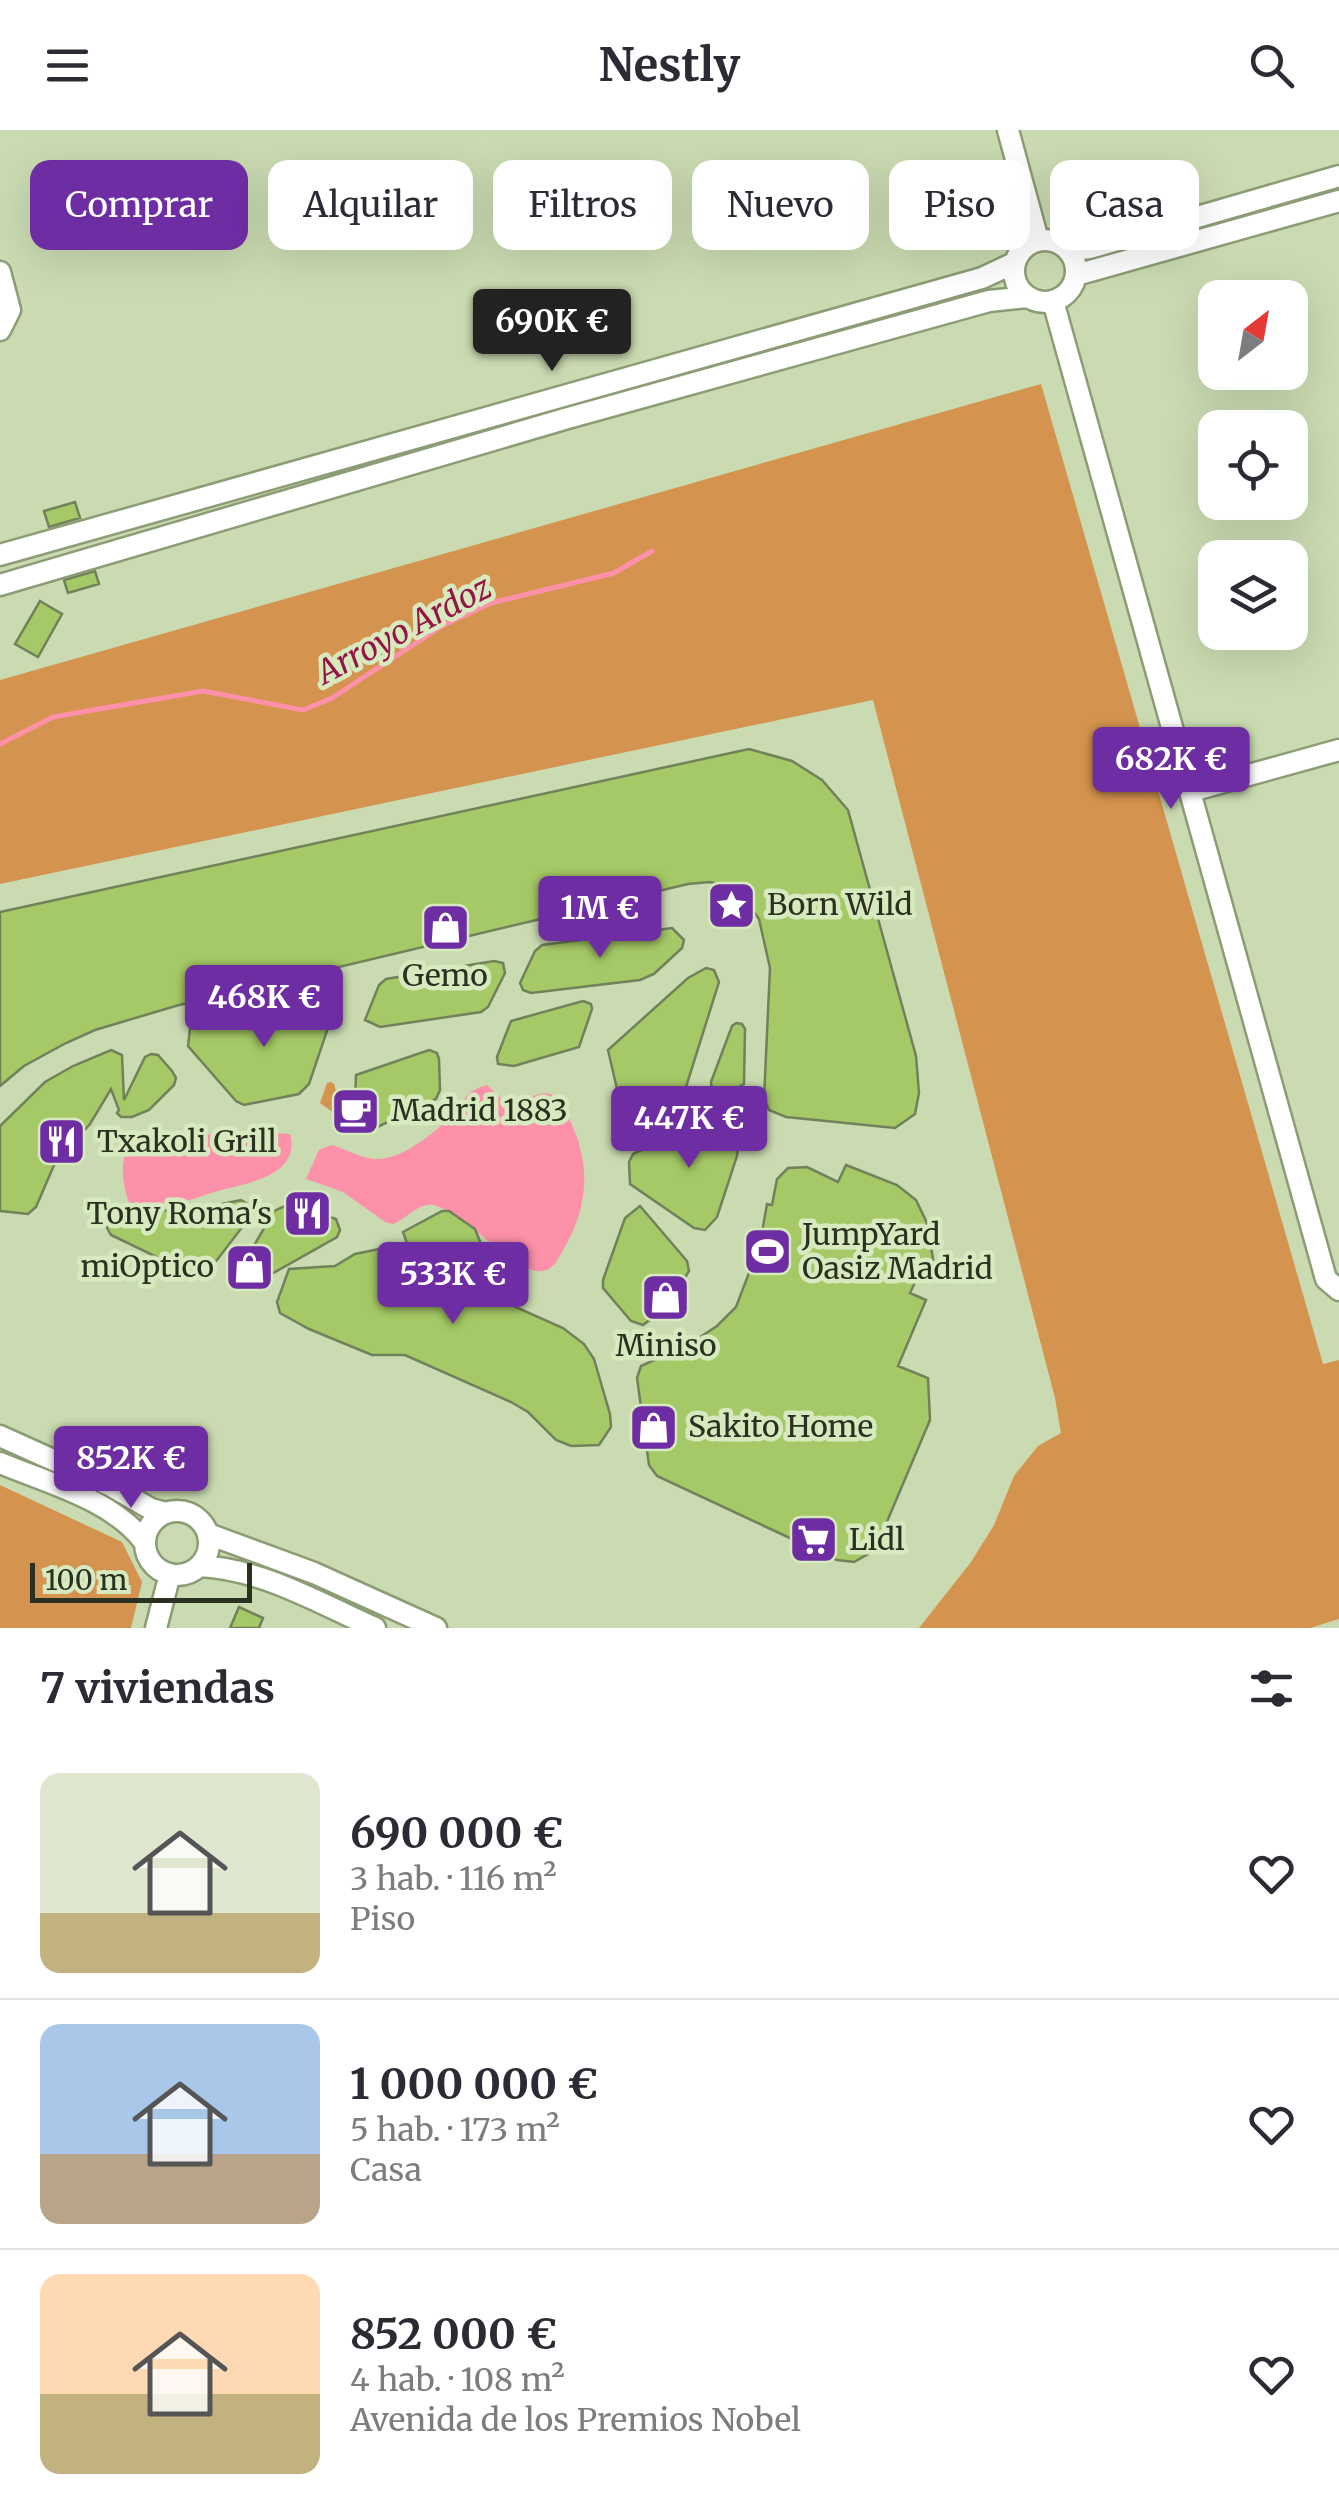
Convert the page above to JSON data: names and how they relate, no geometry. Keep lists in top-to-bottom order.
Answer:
{
  "water": ["Arroyo Ardoz"],
  "places": {
    "place": ["Born Wild"],
    "shop": [
      "Gemo",
      "miOptico",
      "Miniso",
      "Sakito Home"
    ],
    "cafe": ["Madrid 1883"],
    "restaurant": ["Txakoli Grill", "Tony Roma's"],
    "sports": ["JumpYard Oasiz Madrid"],
    "supermarket": ["Lidl"]
  },
  "scale_bar": "100 m",
  "north": "top right",
  "page": {
    "header": "Nestly",
    "chip": [
      "Comprar",
      "Alquilar",
      "Filtros",
      "Nuevo",
      "Piso",
      "Casa"
    ],
    "price": [
      "690K €",
      "682K €",
      "1M €",
      "468K €",
      "447K €",
      "533K €",
      "852K €"
    ],
    "scale": "100 m",
    "heading": "7 viviendas",
    "list": [
      {
        "name": "690 000 €",
        "note": "3 hab. · 116 m² · Piso"
      },
      {
        "name": "1 000 000 €",
        "note": "5 hab. · 173 m² · Casa"
      },
      {
        "name": "852 000 €",
        "note": "4 hab. · 108 m² · Avenida de los Premios Nobel"
      }
    ]
  }
}
